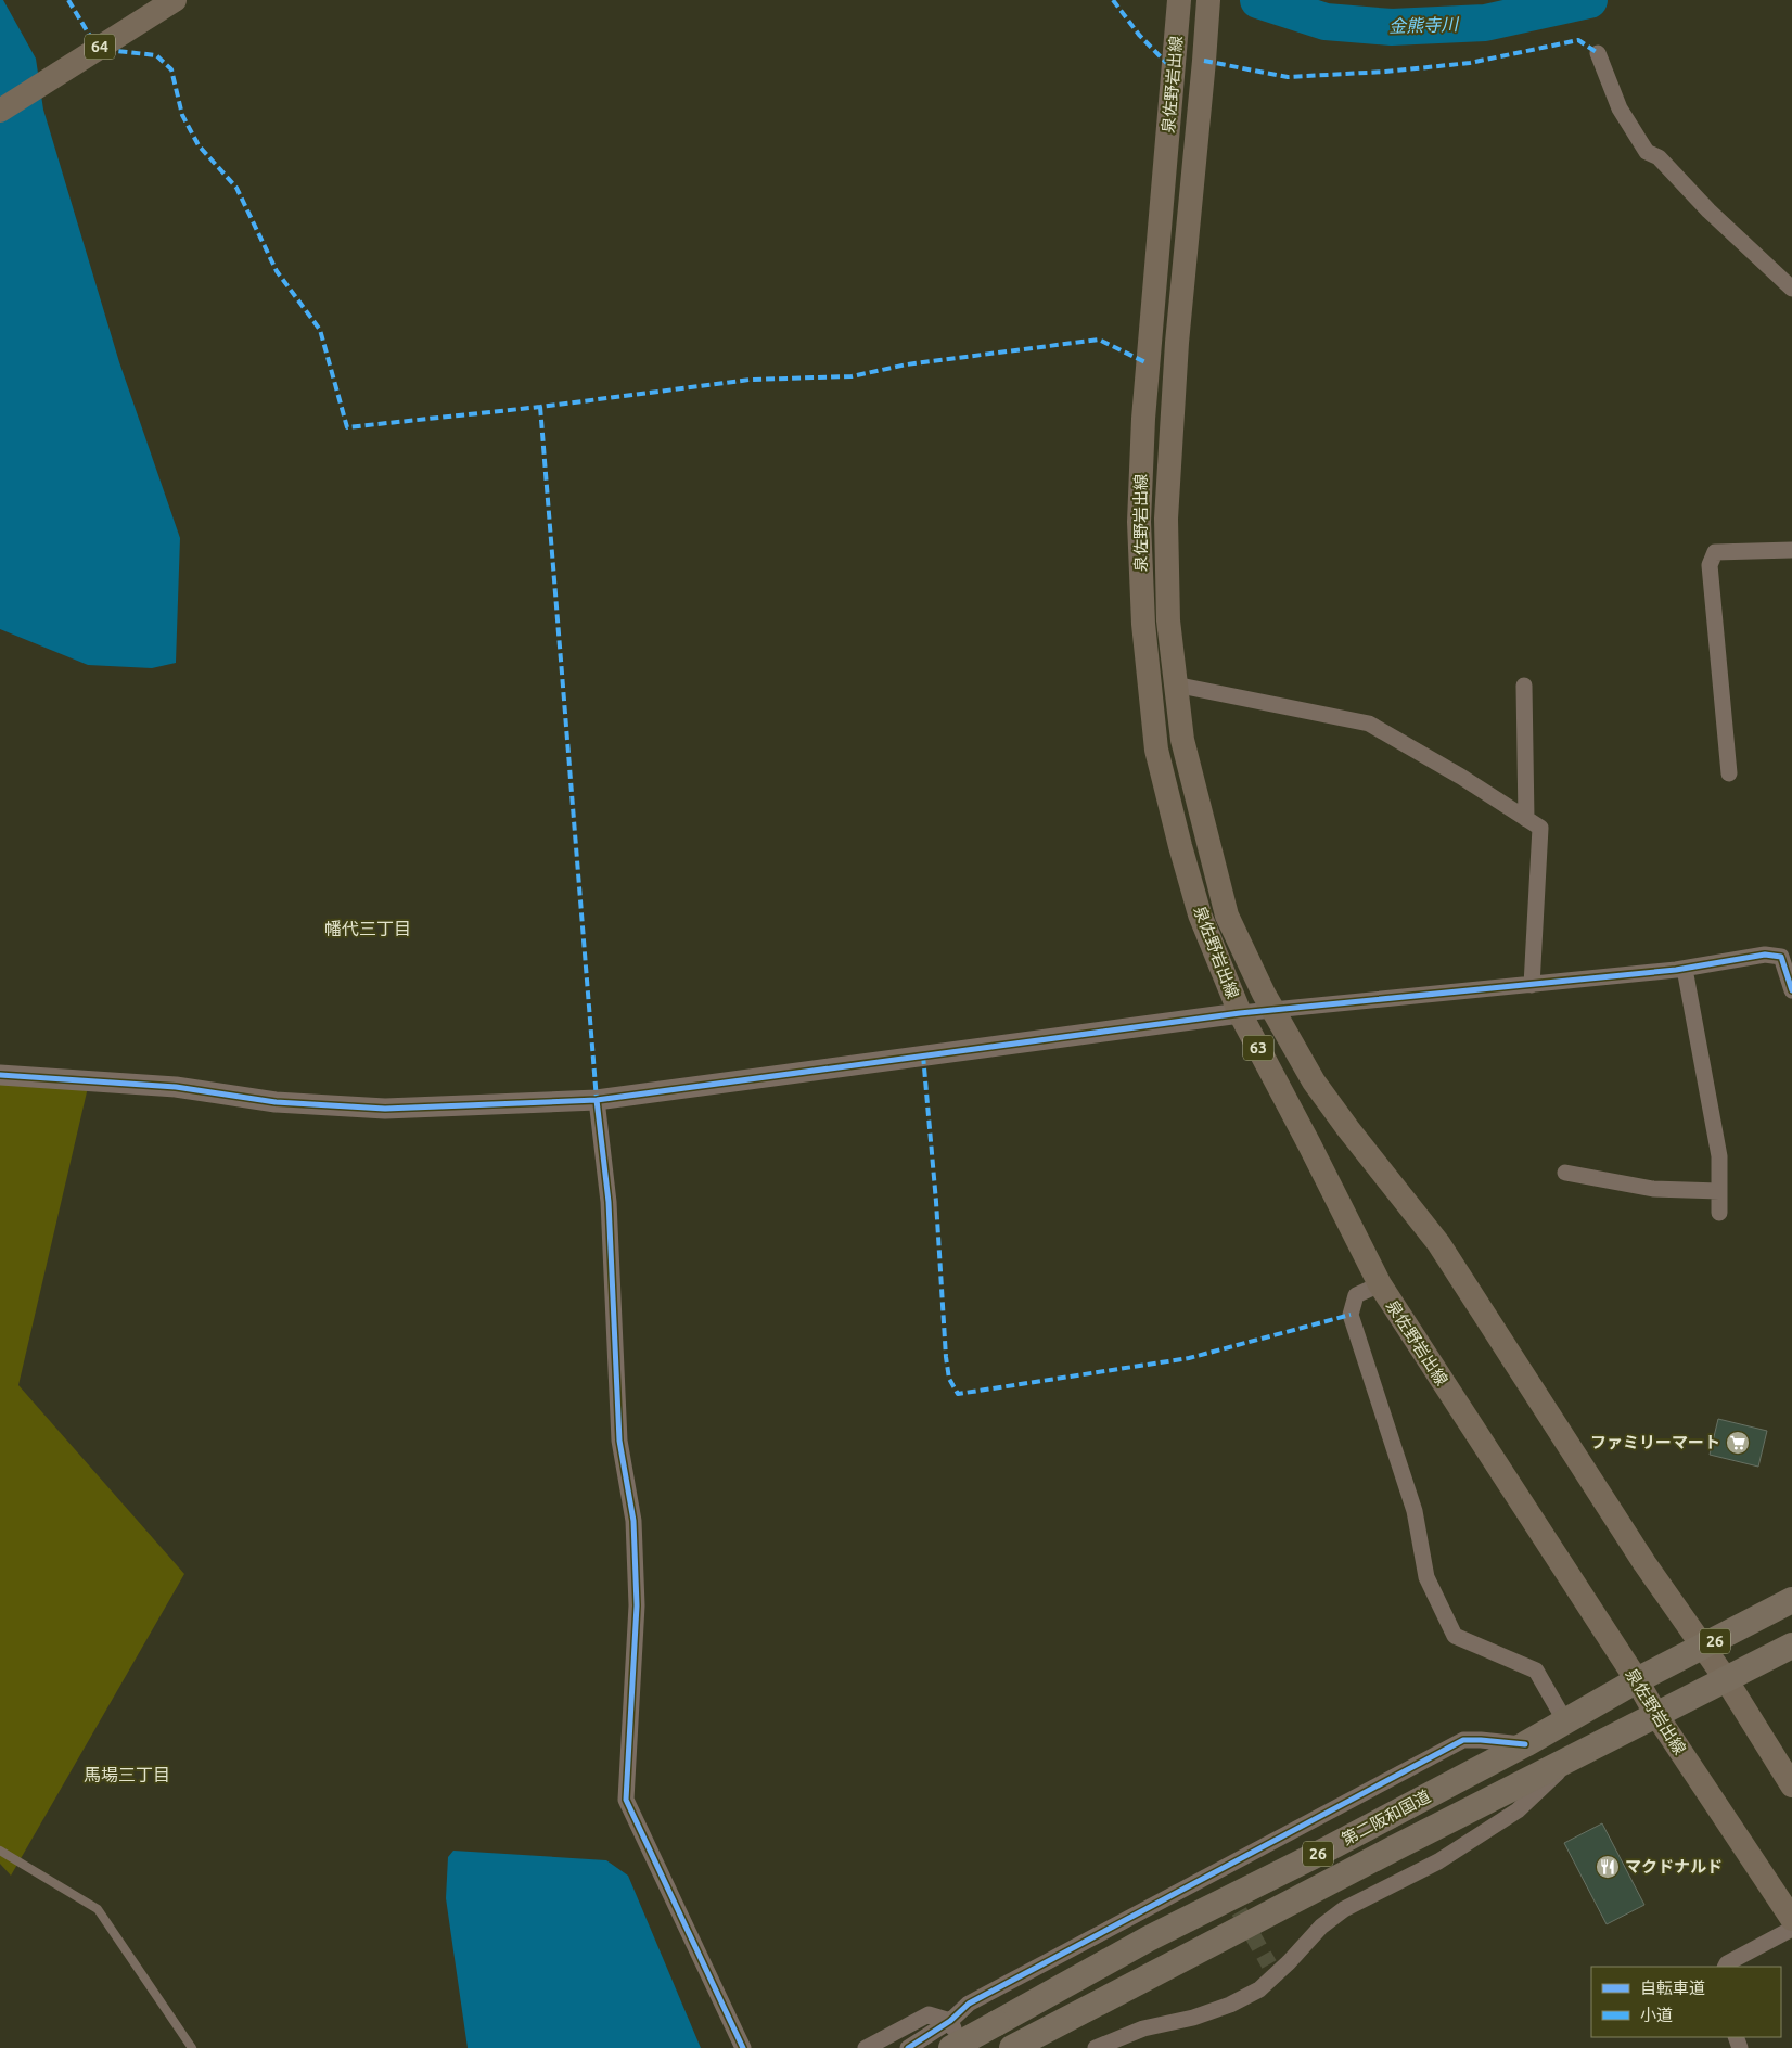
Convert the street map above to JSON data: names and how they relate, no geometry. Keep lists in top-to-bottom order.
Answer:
{
  "streets": {
    "highway": ["26", "第二阪和国道"],
    "main road": ["64", "泉佐野岩出線", "63"]
  },
  "crossings": [
    ["泉佐野岩出線", "第二阪和国道"]
  ],
  "districts": ["幡代三丁目", "馬場三丁目"],
  "water": ["金熊寺川"],
  "places": {
    "supermarket": ["ファミリーマート"],
    "restaurant": ["マクドナルド"]
  },
  "legend": ["自転車道", "小道"]
}
